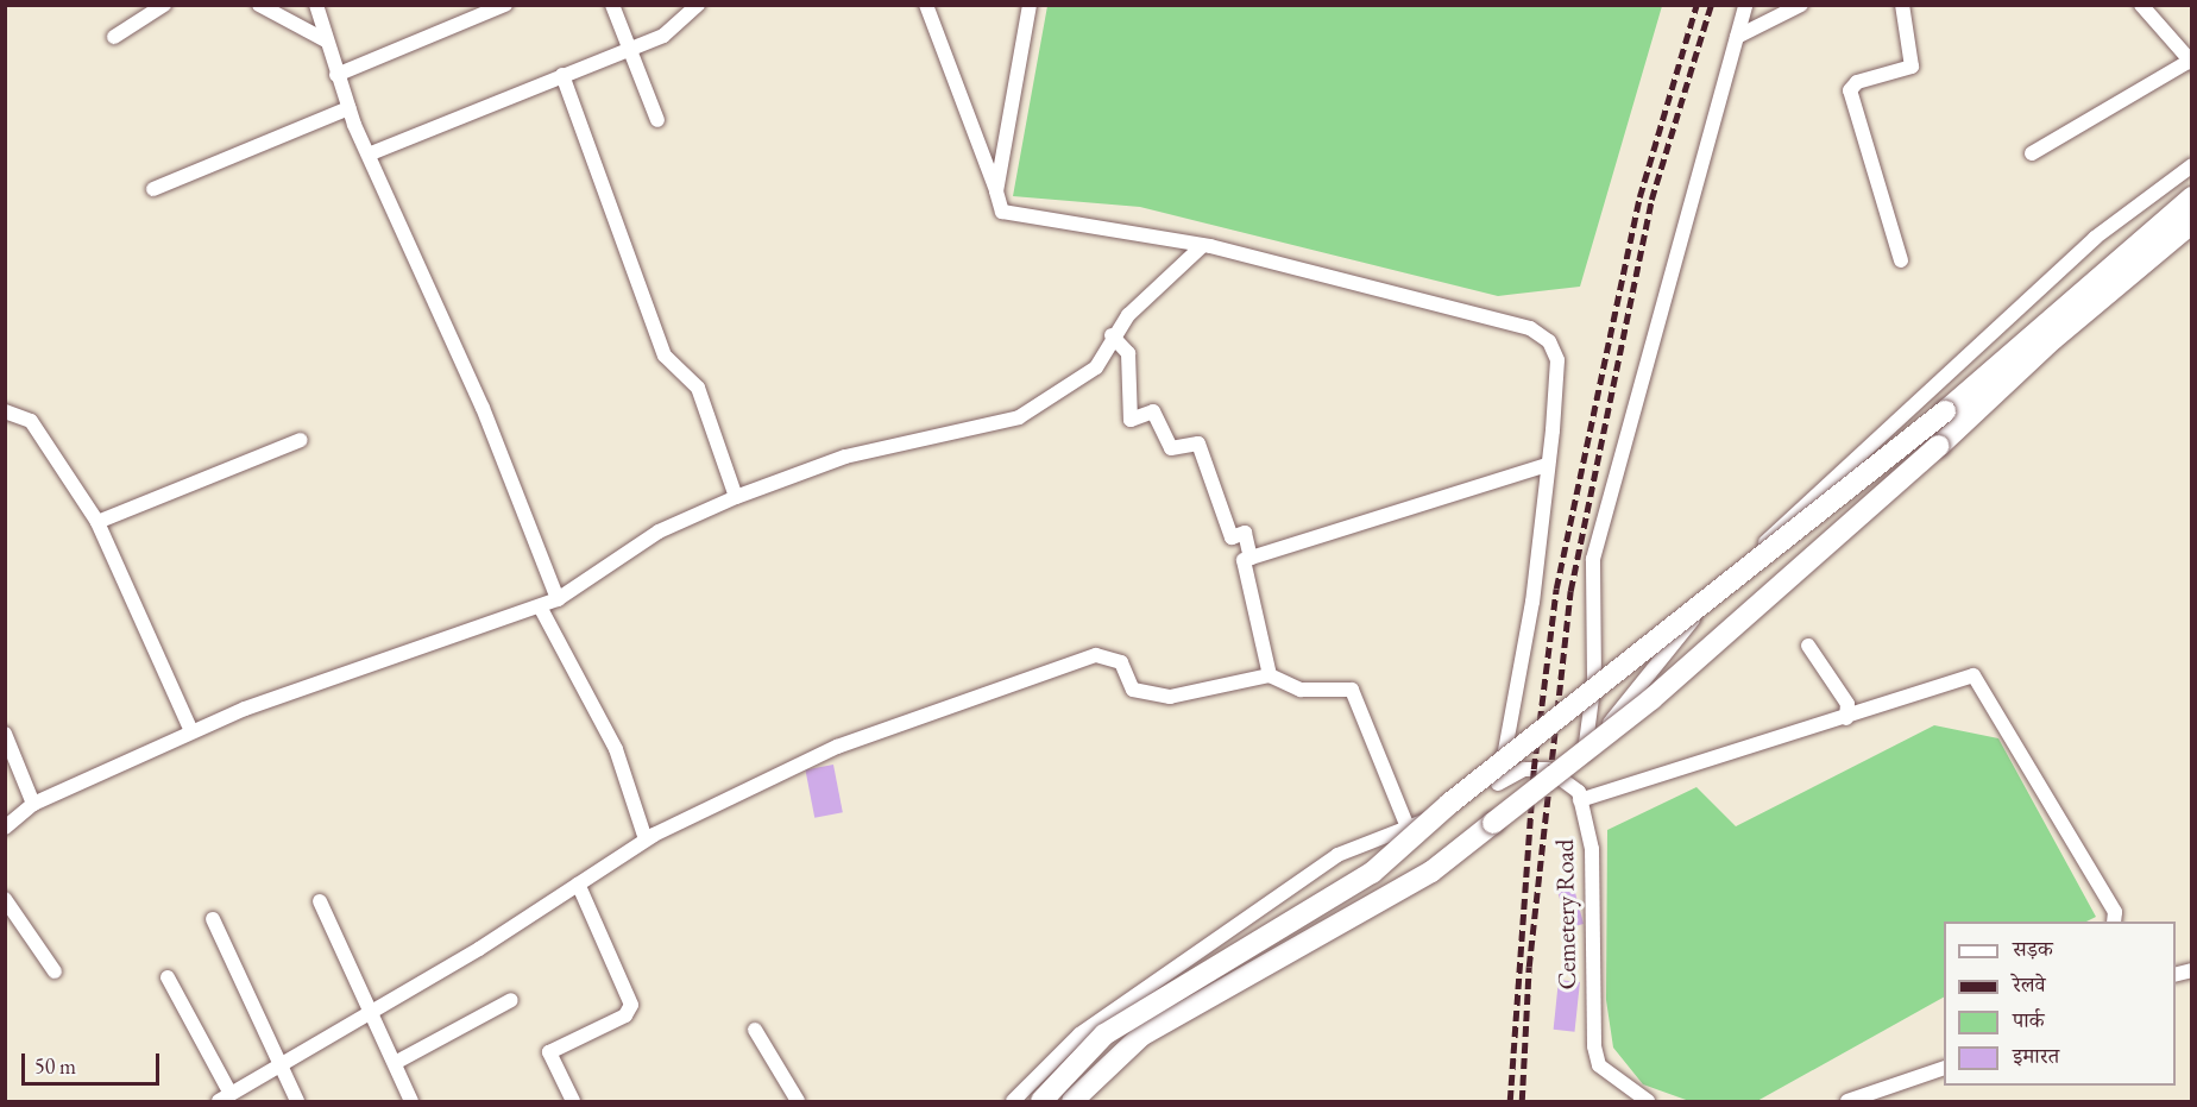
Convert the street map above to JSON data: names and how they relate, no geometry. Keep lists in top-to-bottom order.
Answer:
{
  "streets": {
    "street": ["Cemetery Road"]
  },
  "legend": [
    "सड़क",
    "रेलवे",
    "पार्क",
    "इमारत"
  ],
  "scale_bar": "50 m"
}
